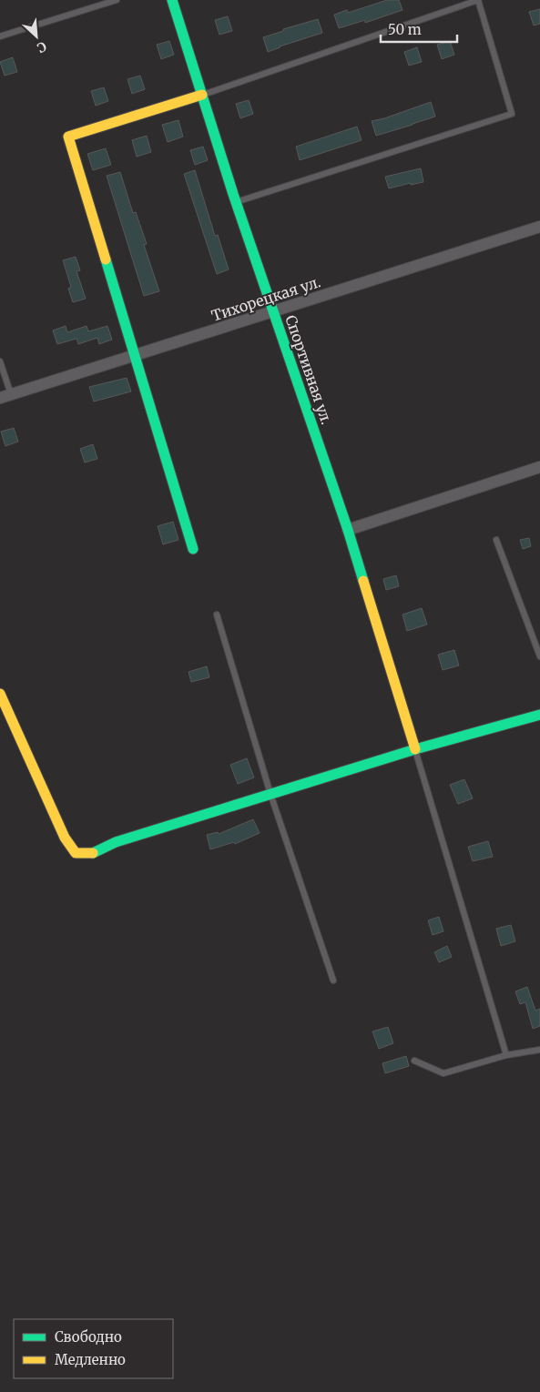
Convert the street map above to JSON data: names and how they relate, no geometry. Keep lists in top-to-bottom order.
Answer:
{
  "streets": {
    "street": ["Тихорецкая ул.", "Спортивная ул."]
  },
  "crossings": [
    ["Тихорецкая ул.", "Спортивная ул."]
  ],
  "legend": ["Свободно", "Медленно"],
  "scale_bar": "50 m",
  "north": "bottom right"
}
